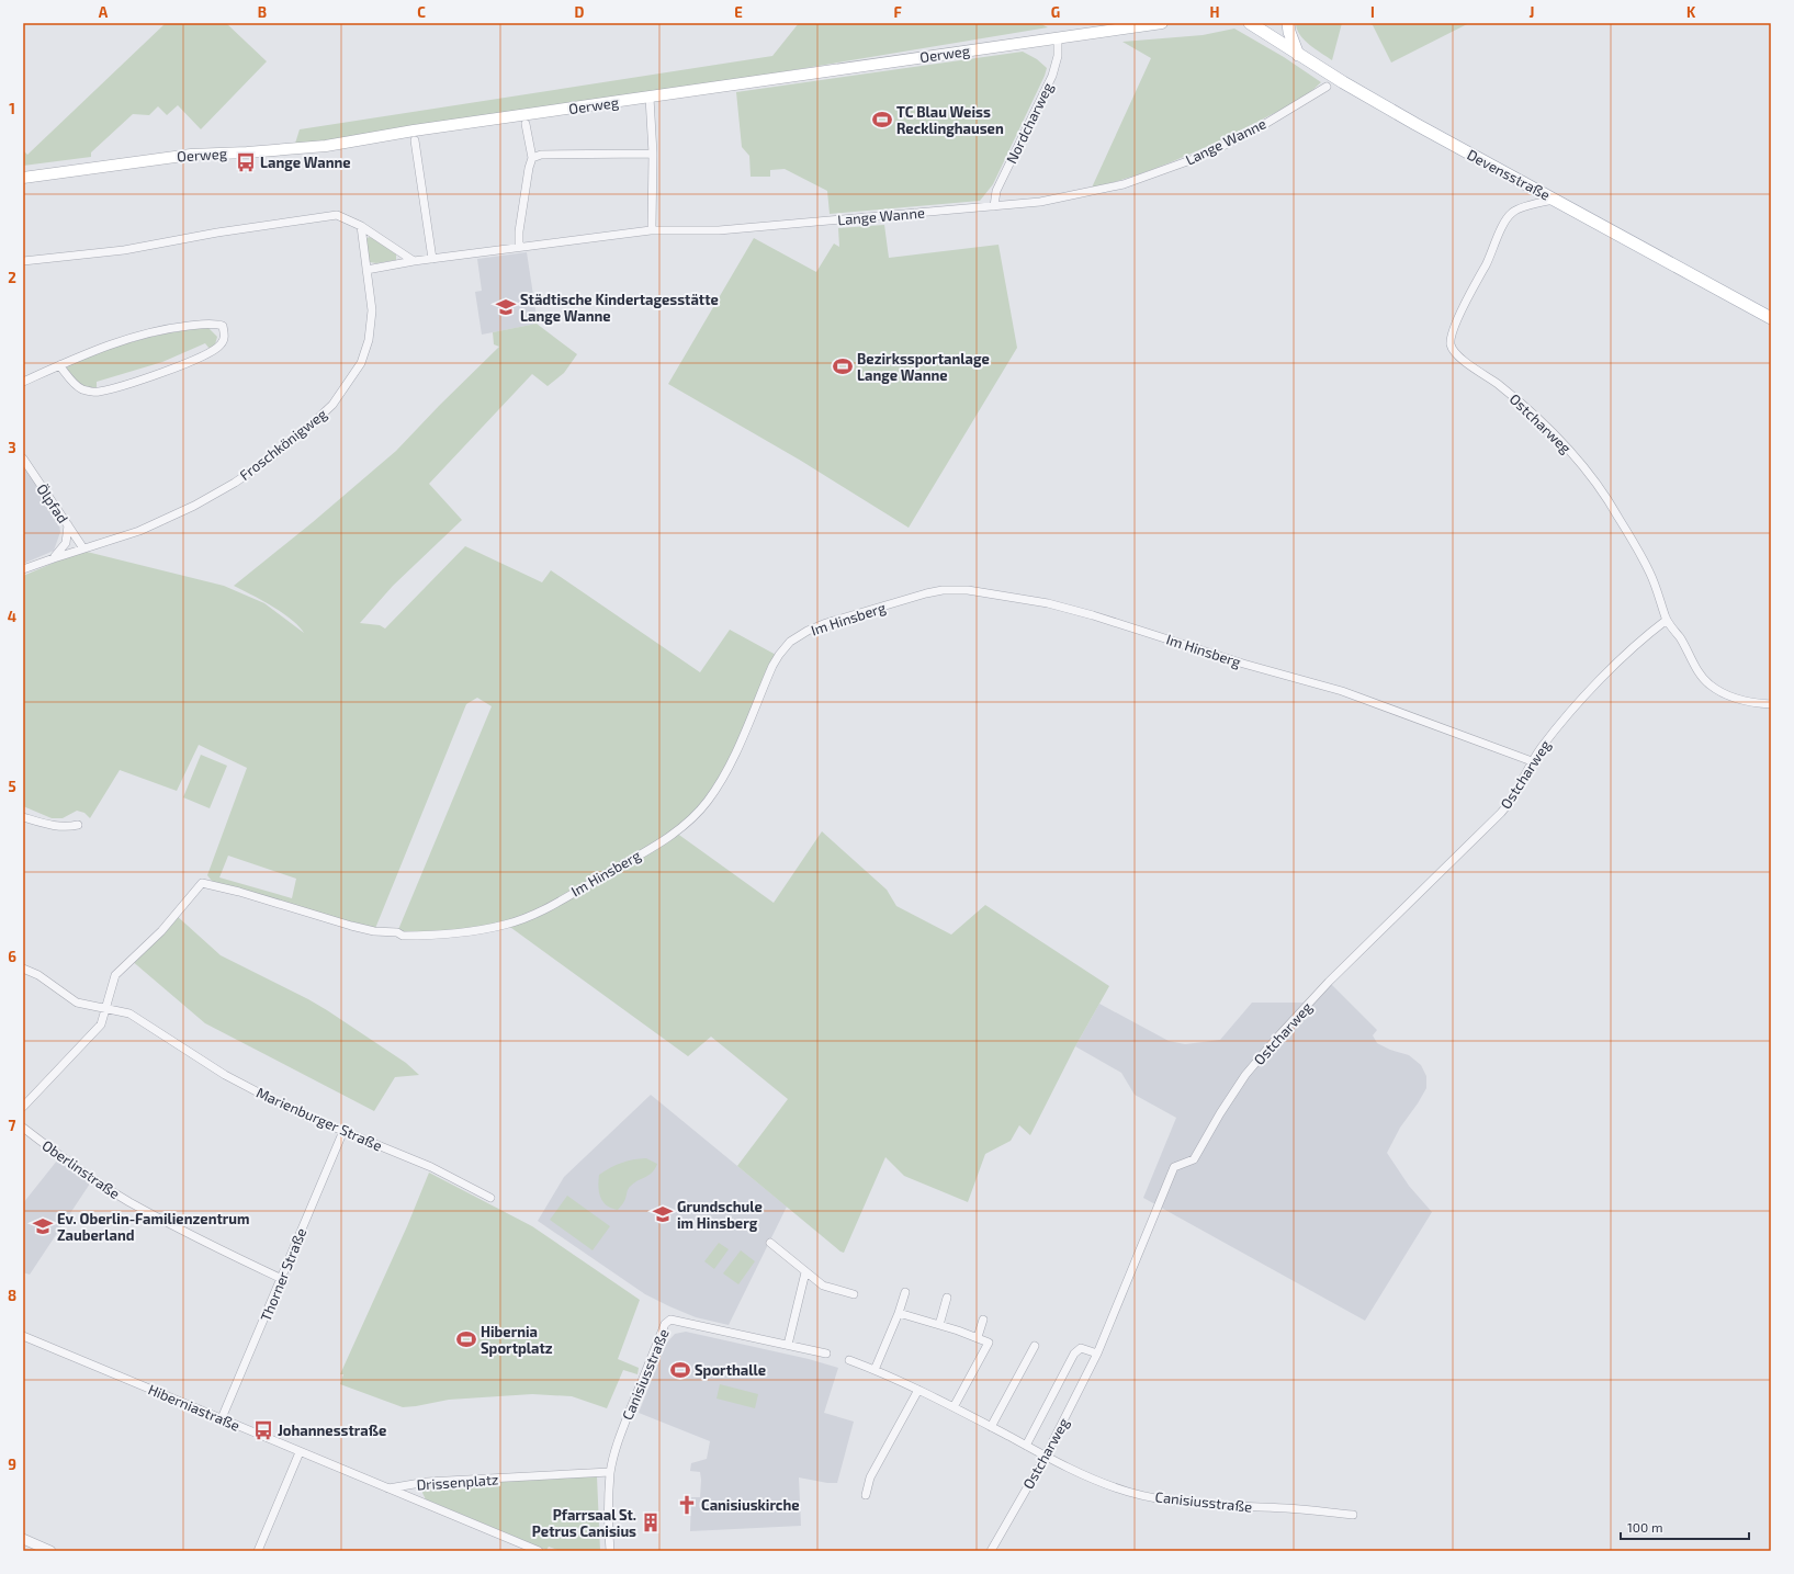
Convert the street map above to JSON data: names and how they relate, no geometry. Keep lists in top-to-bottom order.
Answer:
{
  "streets": {
    "main road": ["Oerweg", "Devensstraße"],
    "street": [
      "Nordcharweg",
      "Lange Wanne",
      "Ostcharweg",
      "Froschkönigweg",
      "Ölpfad",
      "Im Hinsberg",
      "Marienburger Straße",
      "Oberlinstraße",
      "Thorner Straße",
      "Canisiusstraße",
      "Hiberniastraße",
      "Drissenplatz"
    ]
  },
  "crossings": [
    ["Oerweg", "Nordcharweg"],
    ["Nordcharweg", "Lange Wanne"],
    ["Lange Wanne", "Froschkönigweg"],
    ["Devensstraße", "Ostcharweg"],
    ["Ostcharweg", "Im Hinsberg"],
    ["Ostcharweg", "Canisiusstraße"],
    ["Froschkönigweg", "Ölpfad"],
    ["Im Hinsberg", "Marienburger Straße"],
    ["Marienburger Straße", "Thorner Straße"],
    ["Oberlinstraße", "Thorner Straße"],
    ["Thorner Straße", "Hiberniastraße"],
    ["Canisiusstraße", "Drissenplatz"],
    ["Hiberniastraße", "Drissenplatz"]
  ],
  "places": {
    "sports": [
      "TC Blau Weiss Recklinghausen",
      "Bezirkssportanlage Lange Wanne",
      "Hibernia Sportplatz",
      "Sporthalle"
    ],
    "bus stop": ["Lange Wanne", "Johannesstraße"],
    "school or university": ["Städtische Kindertagesstätte Lange Wanne", "Grundschule im Hinsberg", "Ev. Oberlin-Familienzentrum Zauberland"],
    "church": ["Canisiuskirche"],
    "building": ["Pfarrsaal St. Petrus Canisius"]
  },
  "scale_bar": "100 m",
  "grid": {
    "columns": [
      "A",
      "B",
      "C",
      "D",
      "E",
      "F",
      "G",
      "H",
      "I",
      "J",
      "K"
    ],
    "rows": [
      "1",
      "2",
      "3",
      "4",
      "5",
      "6",
      "7",
      "8",
      "9"
    ]
  }
}
